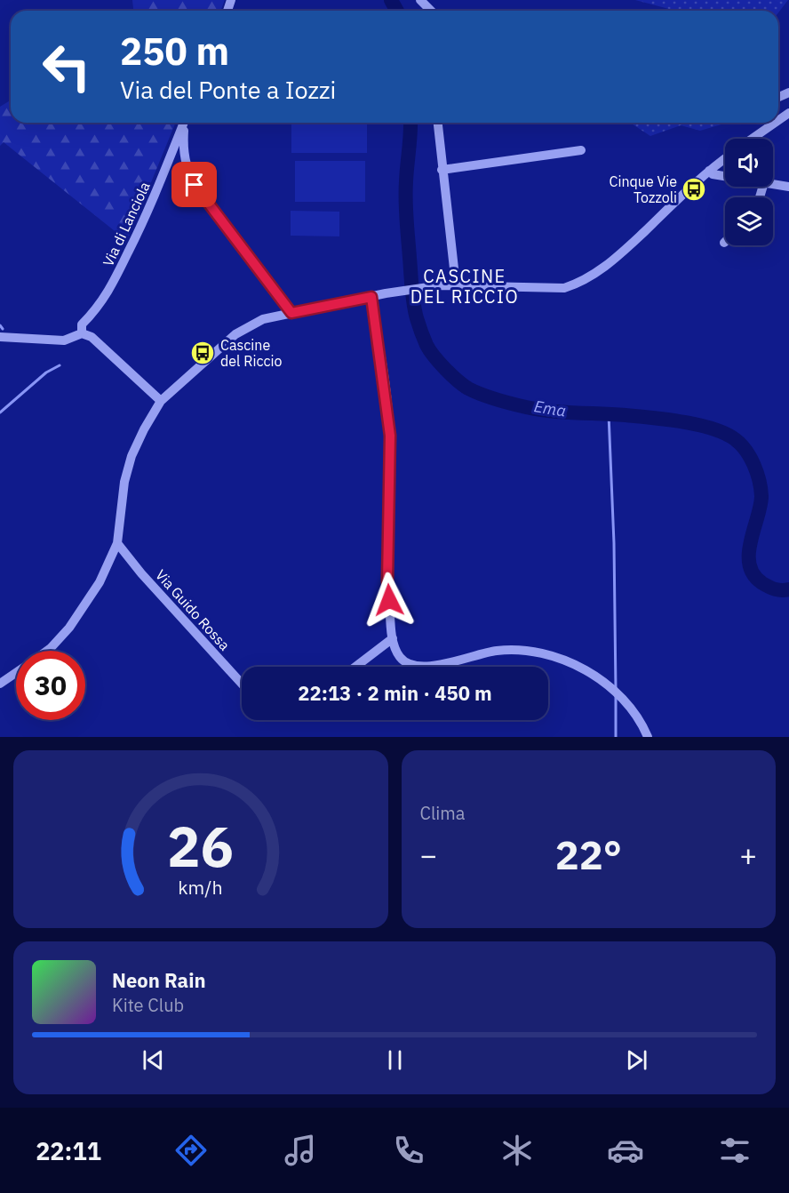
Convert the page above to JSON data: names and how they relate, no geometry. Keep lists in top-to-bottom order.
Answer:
{
  "streets": {
    "street": ["Via di Lanciola", "Via Guido Rossa"]
  },
  "districts": ["CASCINE DEL RICCIO"],
  "water": ["Ema"],
  "places": {
    "bus stop": ["Cinque Vie Tozzoli", "Cascine del Riccio"]
  },
  "page": {
    "turn": ["250 m", "Via del Ponte a Iozzi"],
    "limit": "30",
    "trip": "22:13 · 2 min · 450 m",
    "tile": "Clima",
    "heat": ["−", "22°", "+"],
    "song": ["Neon Rain", "Kite Club"],
    "tabs": "22:11",
    "gauge": ["26", "km/h"]
  }
}
